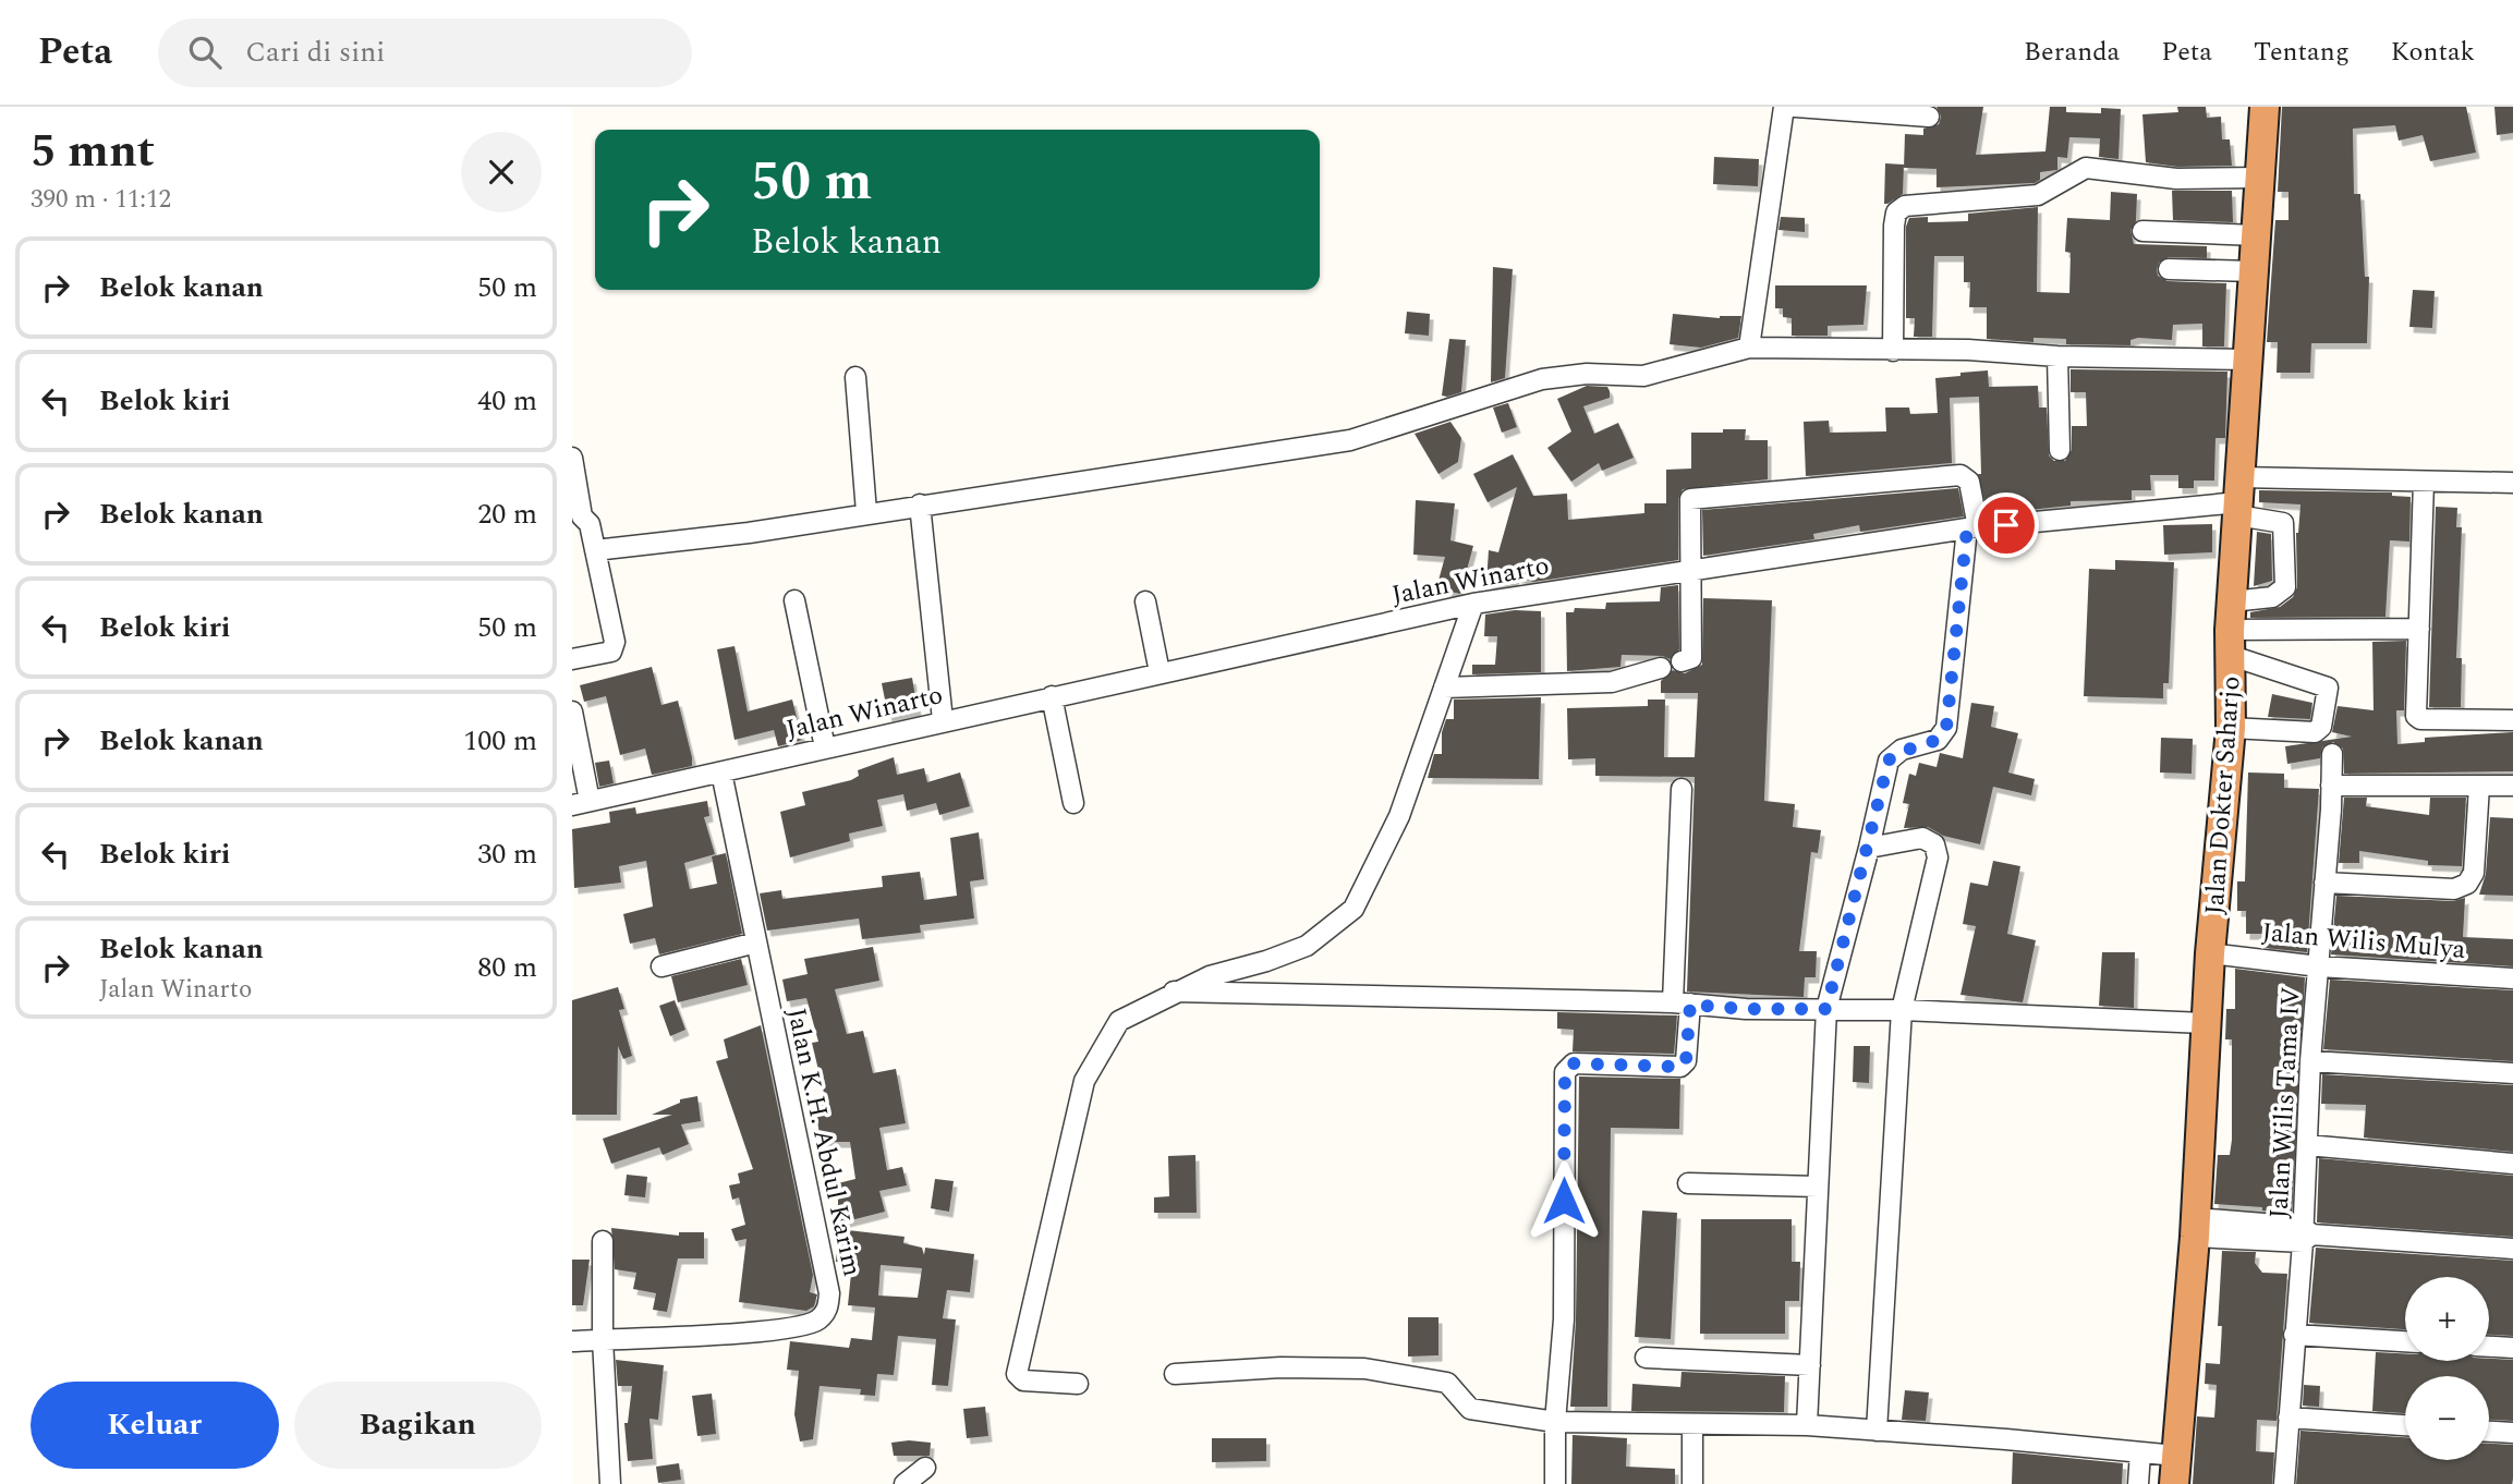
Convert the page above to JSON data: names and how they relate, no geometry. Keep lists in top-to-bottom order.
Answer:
{
  "streets": {
    "highway": ["Jalan Dokter Saharjo"],
    "street": [
      "Jalan Winarto",
      "Jalan Wilis Mulya",
      "Jalan Wilis Tama IV",
      "Jalan K.H. Abdul Karim"
    ]
  },
  "crossings": [
    ["Jalan Winarto", "Jalan Dokter Saharjo"],
    ["Jalan Winarto", "Jalan K.H. Abdul Karim"],
    ["Jalan Dokter Saharjo", "Jalan Wilis Mulya"],
    ["Jalan Wilis Mulya", "Jalan Wilis Tama IV"]
  ],
  "page": {
    "header": "Peta",
    "search": "Cari di sini",
    "nav": [
      "Beranda",
      "Peta",
      "Tentang",
      "Kontak"
    ],
    "heading": ["5 mnt", "390 m · 11:12"],
    "turn": ["50 m", "Belok kanan"],
    "list": [
      {
        "name": "Belok kanan",
        "value": "50 m"
      },
      {
        "name": "Belok kiri",
        "value": "40 m"
      },
      {
        "name": "Belok kanan",
        "value": "20 m"
      },
      {
        "name": "Belok kiri",
        "value": "50 m"
      },
      {
        "name": "Belok kanan",
        "value": "100 m"
      },
      {
        "name": "Belok kiri",
        "value": "30 m"
      },
      {
        "name": "Belok kanan",
        "note": "Jalan Winarto",
        "value": "80 m"
      }
    ],
    "map_buttons": ["+", "−"],
    "buttons": ["Keluar", "Bagikan"]
  }
}
